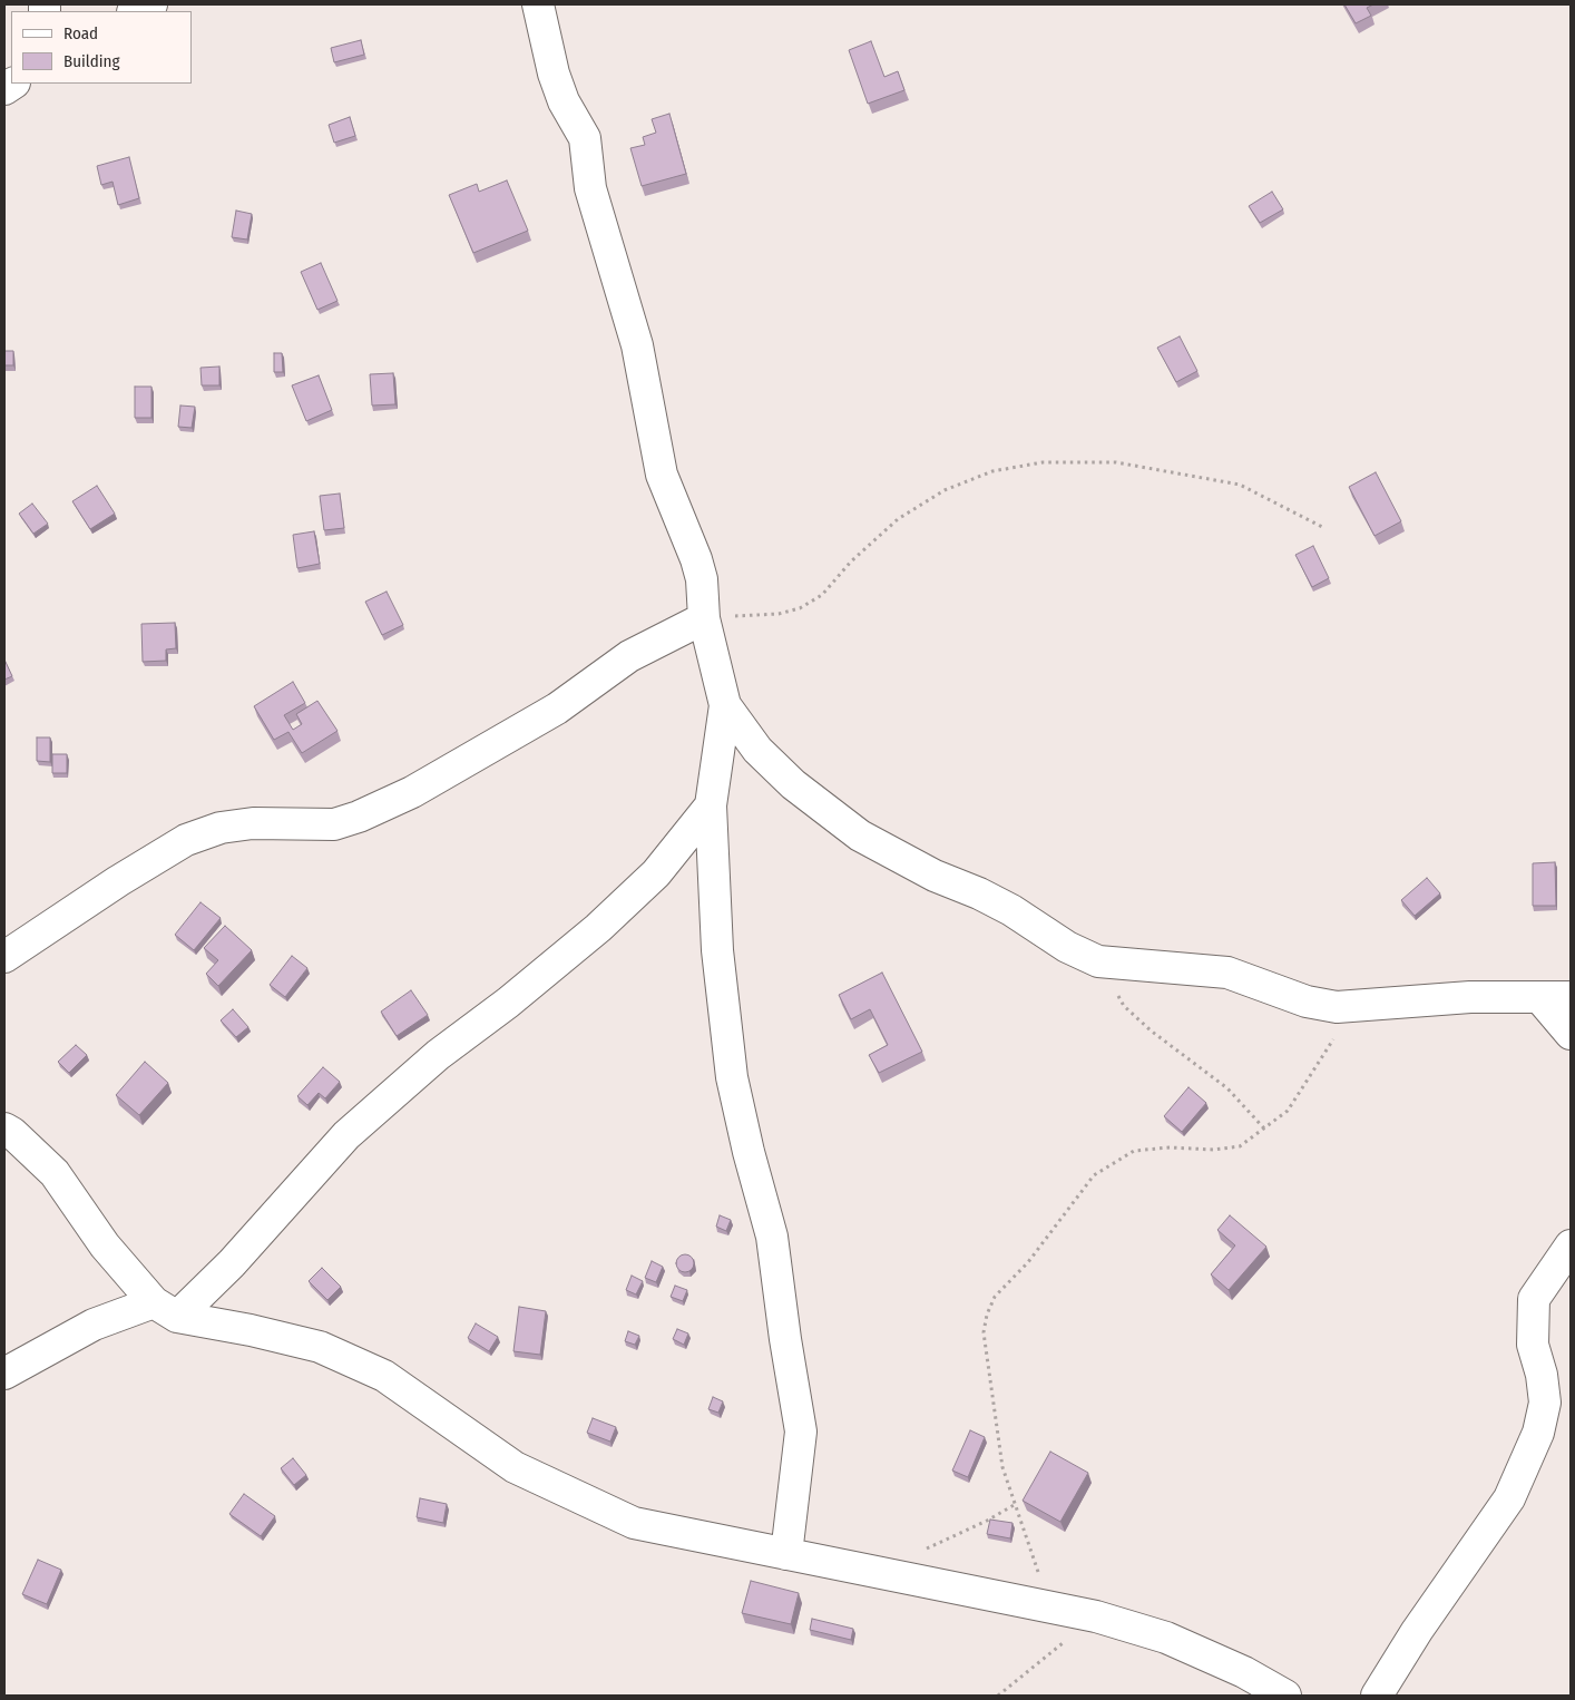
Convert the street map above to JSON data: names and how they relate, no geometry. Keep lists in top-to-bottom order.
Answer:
{
  "legend": ["Road", "Building"]
}
